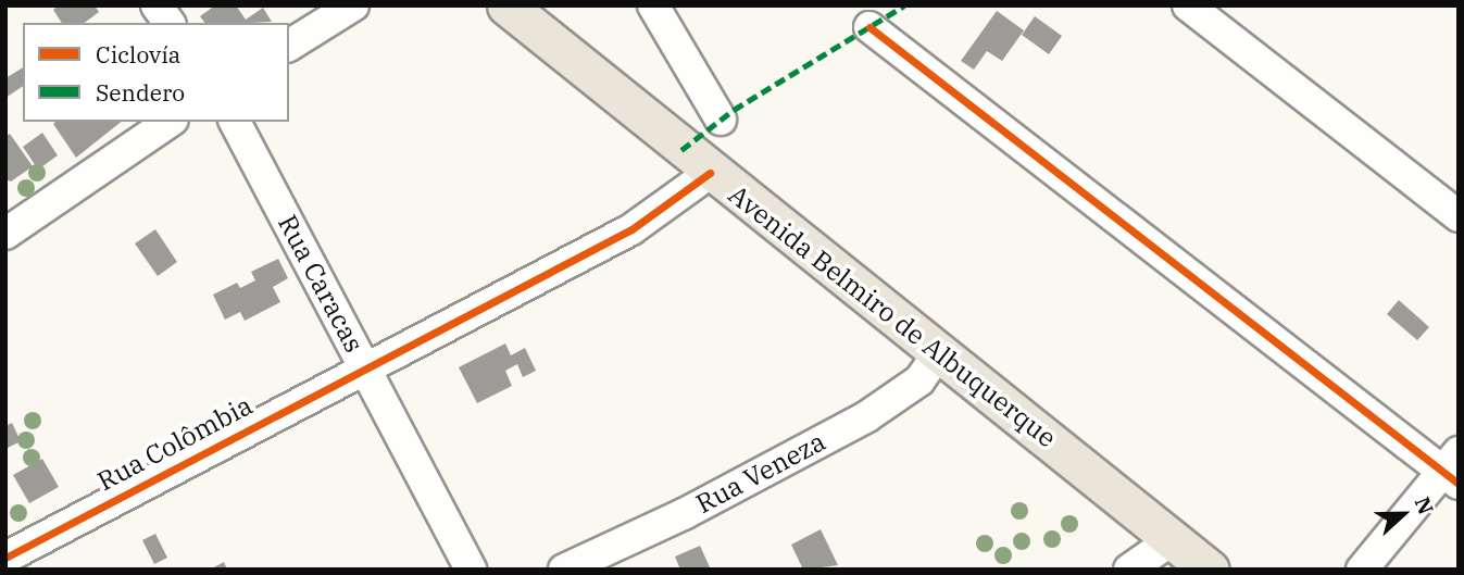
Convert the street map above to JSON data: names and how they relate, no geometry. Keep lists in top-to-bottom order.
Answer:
{
  "streets": {
    "main road": ["Avenida Belmiro de Albuquerque"],
    "street": ["Rua Caracas", "Rua Colômbia", "Rua Veneza"]
  },
  "crossings": [
    ["Rua Caracas", "Rua Colômbia"],
    ["Avenida Belmiro de Albuquerque", "Rua Colômbia"],
    ["Avenida Belmiro de Albuquerque", "Rua Veneza"]
  ],
  "legend": ["Ciclovía", "Sendero"],
  "north": "right"
}
